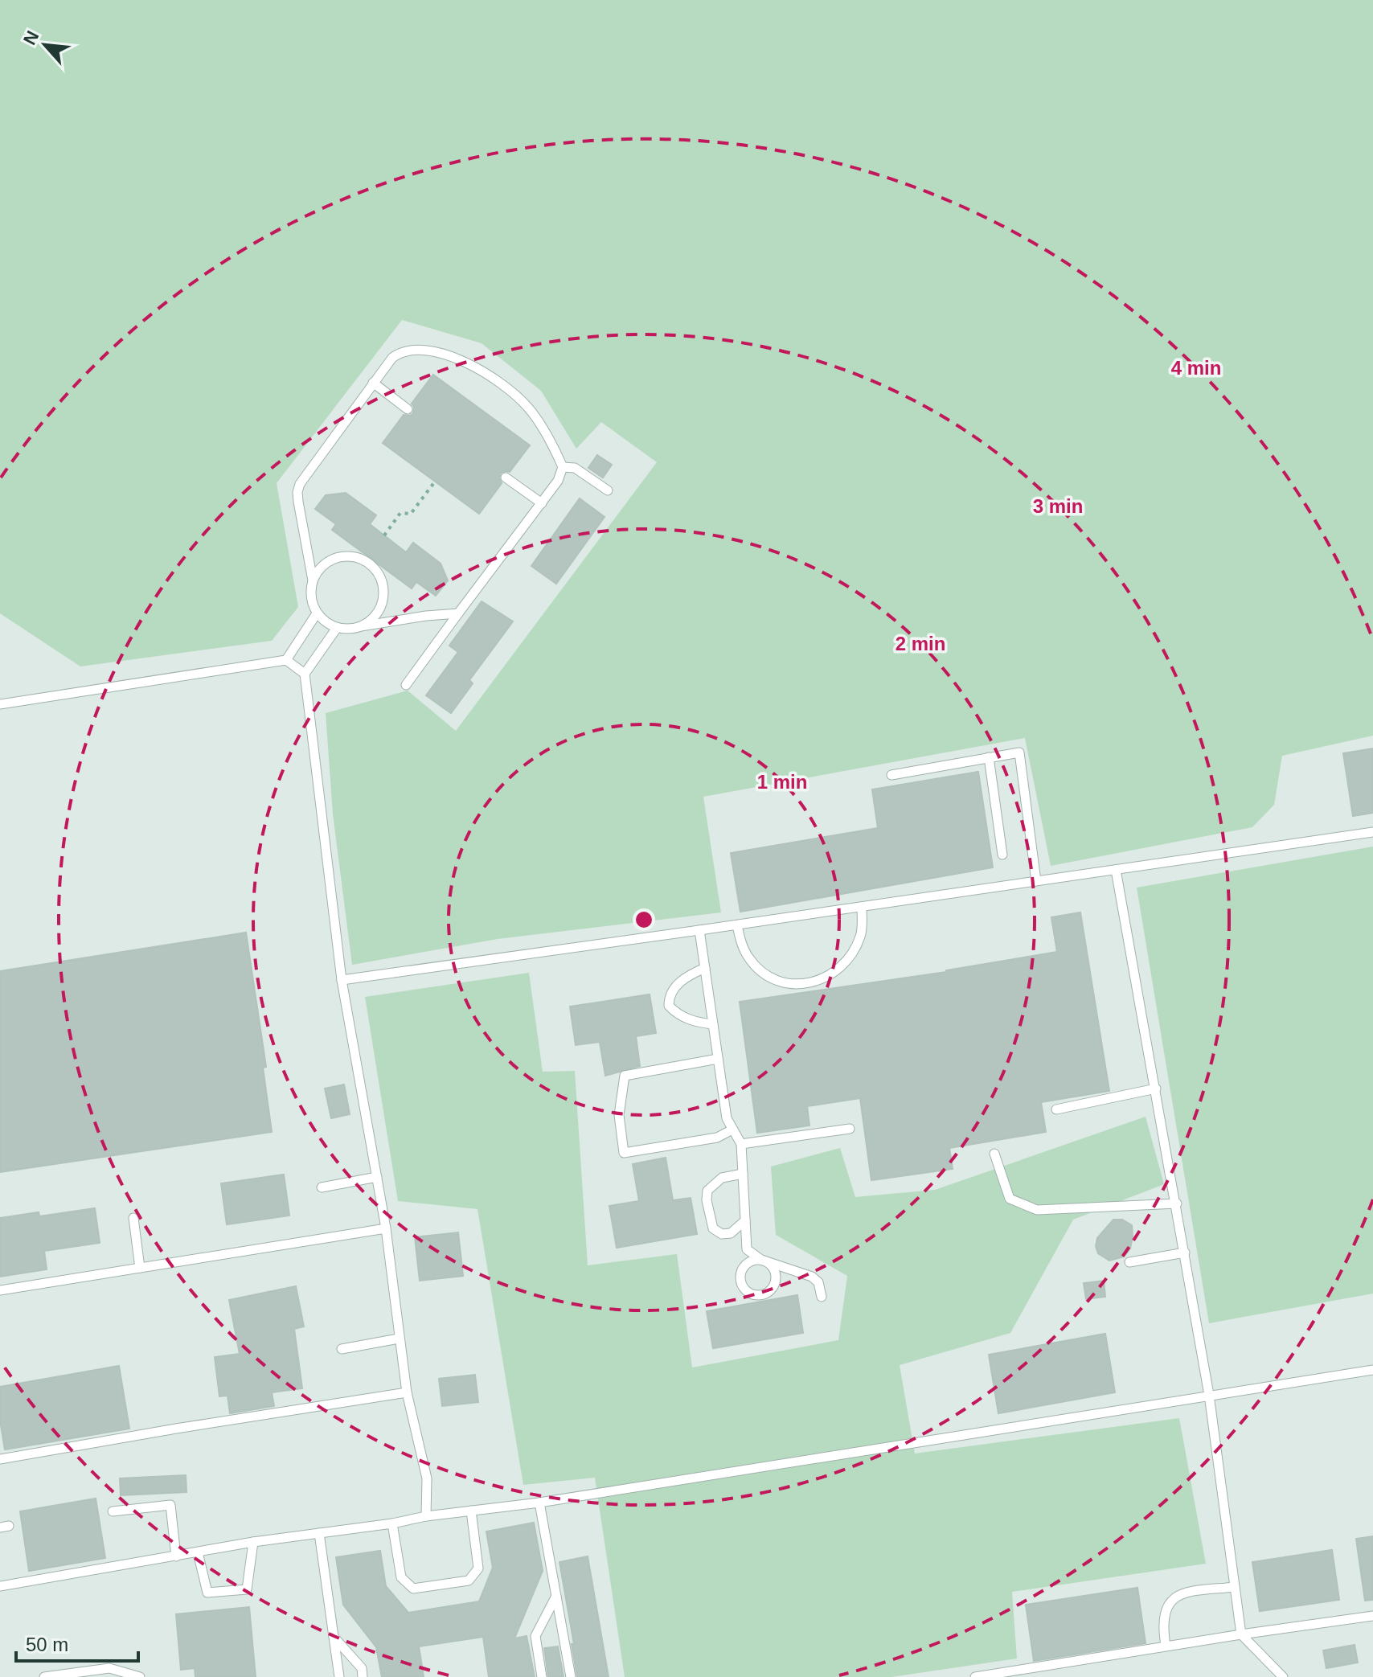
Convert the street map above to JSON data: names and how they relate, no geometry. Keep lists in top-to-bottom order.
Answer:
{
  "scale_bar": "50 m",
  "north": "top left",
  "rings": [
    "4 min",
    "3 min",
    "2 min",
    "1 min"
  ]
}
